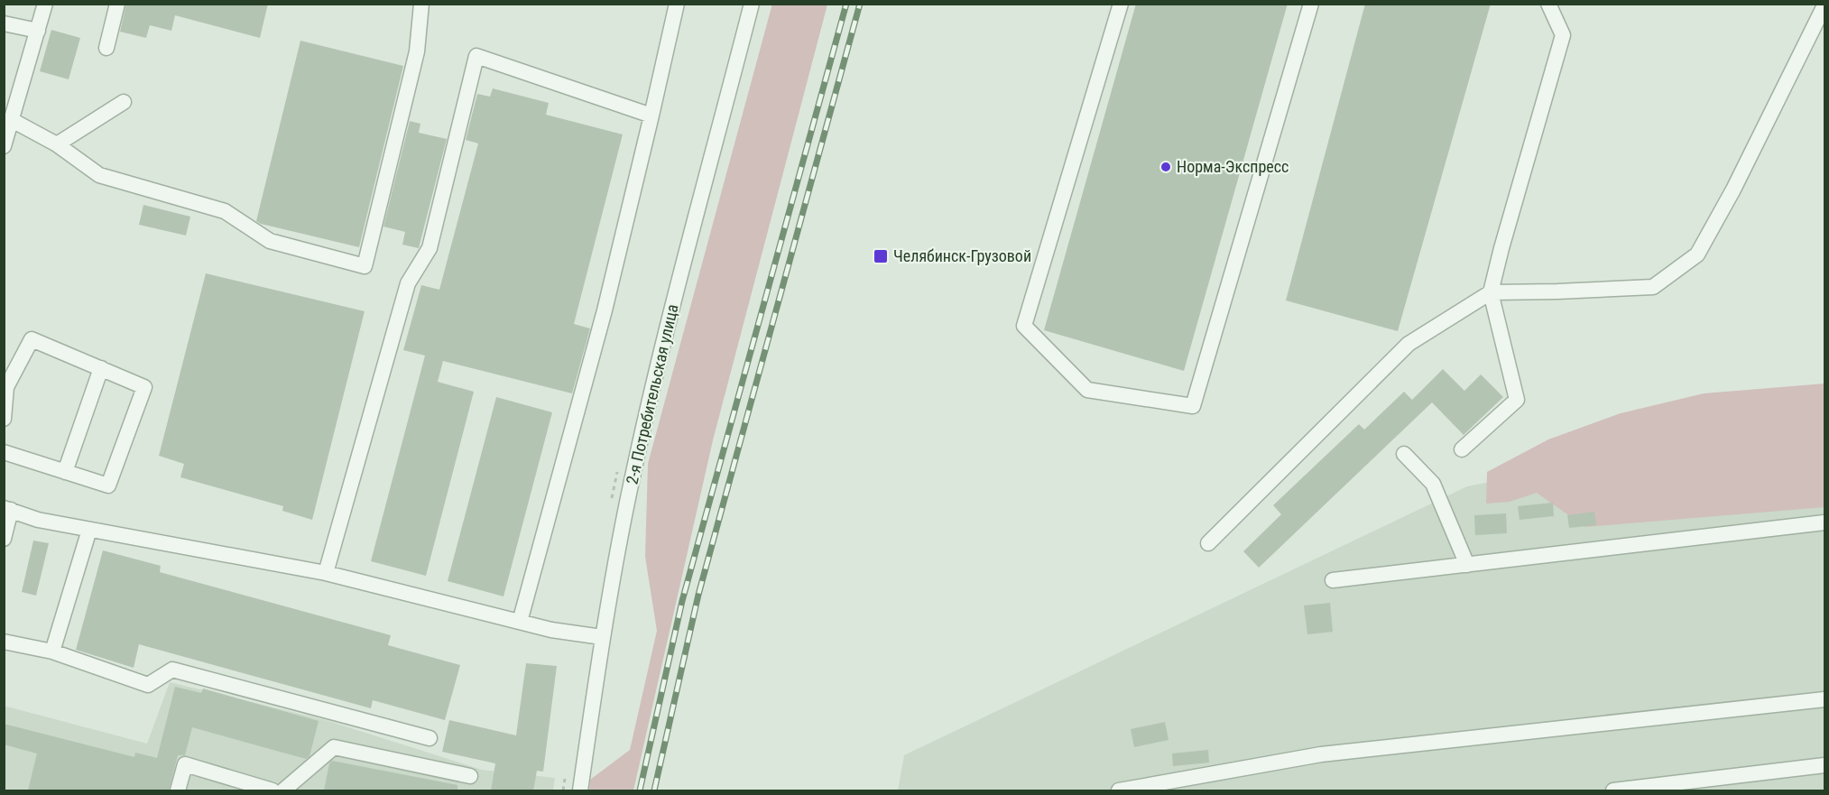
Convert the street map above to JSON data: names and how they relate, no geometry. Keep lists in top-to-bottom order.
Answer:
{
  "streets": {
    "street": ["2-я Потребительская улица"]
  },
  "places": {
    "other": ["Норма-Экспресс"],
    "transit": ["Челябинск-Грузовой"]
  }
}
